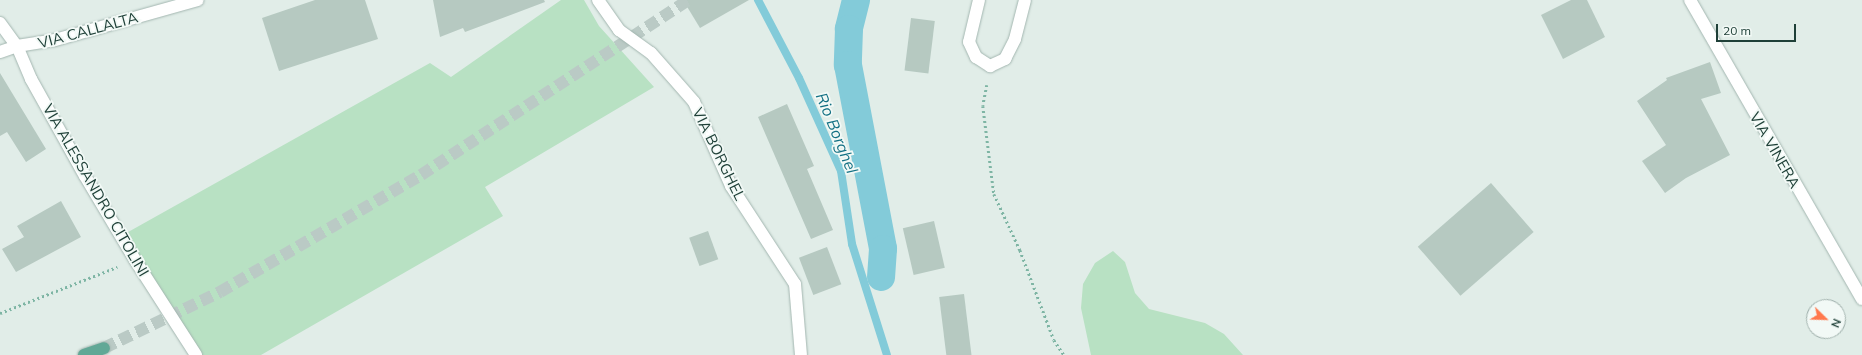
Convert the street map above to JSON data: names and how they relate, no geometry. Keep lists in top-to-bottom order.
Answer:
{
  "streets": {
    "street": [
      "VIA CALLALTA",
      "VIA VINERA",
      "VIA BORGHEL",
      "VIA ALESSANDRO CITOLINI"
    ]
  },
  "crossings": [
    ["VIA CALLALTA", "VIA ALESSANDRO CITOLINI"]
  ],
  "water": ["Rio Borghel"],
  "scale_bar": "20 m",
  "north": "bottom right"
}
